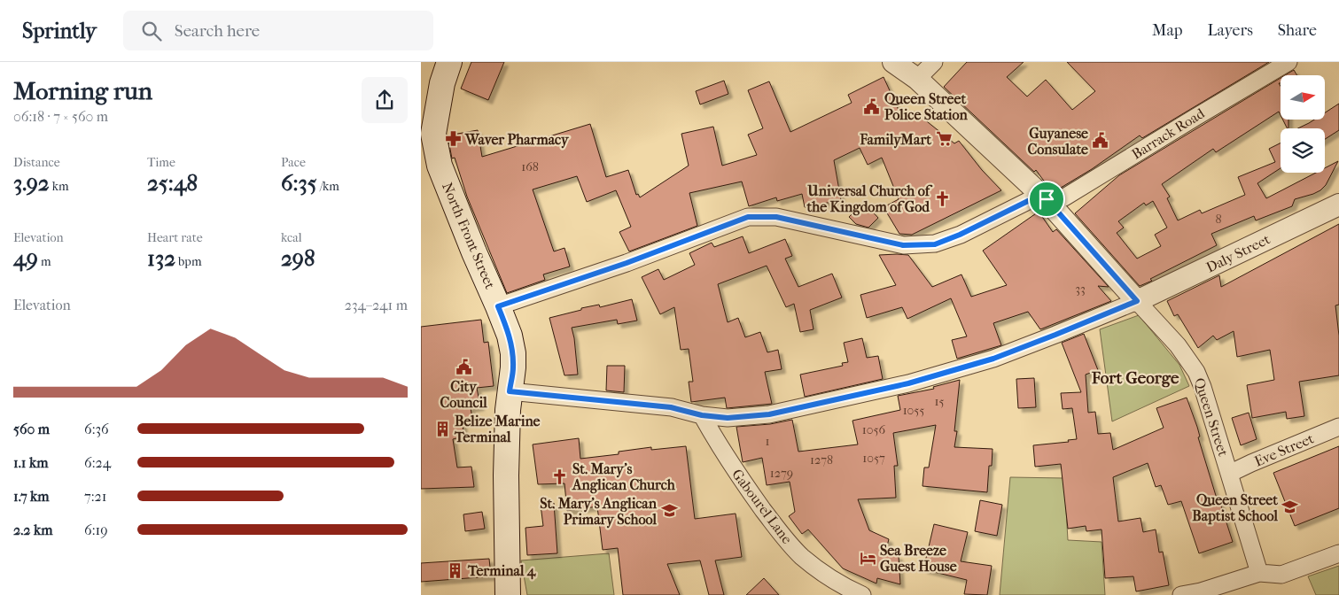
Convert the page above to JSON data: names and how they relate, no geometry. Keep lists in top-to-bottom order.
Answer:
{
  "streets": {
    "main road": ["North Front Street"],
    "street": [
      "Barrack Road",
      "Daly Street",
      "Queen Street",
      "Eve Street",
      "Gabourel Lane"
    ]
  },
  "crossings": [
    ["Barrack Road", "North Front Street"],
    ["Barrack Road", "Queen Street"],
    ["Daly Street", "Queen Street"],
    ["Queen Street", "Eve Street"]
  ],
  "districts": ["Fort George"],
  "places": {
    "public building": ["Queen Street Police Station", "Guyanese Consulate", "City Council"],
    "pharmacy": ["Waver Pharmacy"],
    "supermarket": ["FamilyMart"],
    "church": ["Universal Church of the Kingdom of God", "St. Mary's Anglican Church"],
    "building": ["Belize Marine Terminal", "Terminal 4"],
    "school or university": ["Queen Street Baptist School", "St. Mary's Anglican Primary School"],
    "hotel": ["Sea Breeze Guest House"]
  },
  "house_numbers": [
    "168",
    "8",
    "33",
    "15",
    "1055",
    "1056",
    "1",
    "1057",
    "1278",
    "1279"
  ],
  "north": "right",
  "page": {
    "header": "Sprintly",
    "search": "Search here",
    "nav": ["Map", "Layers", "Share"],
    "heading": ["Morning run", "06:18 · 7 × 560 m"],
    "stats": [
      ["Distance", "3.92 km"],
      ["Time", "25:48"],
      ["Pace", "6:35 /km"],
      ["Elevation", "49 m"],
      ["Heart rate", "132 bpm"],
      ["kcal", "298"]
    ],
    "chart": ["Elevation", "234–241 m"],
    "list": [
      {
        "name": "560 m",
        "note": "6:36"
      },
      {
        "name": "1.1 km",
        "note": "6:24"
      },
      {
        "name": "1.7 km",
        "note": "7:21"
      },
      {
        "name": "2.2 km",
        "note": "6:19"
      }
    ]
  }
}
